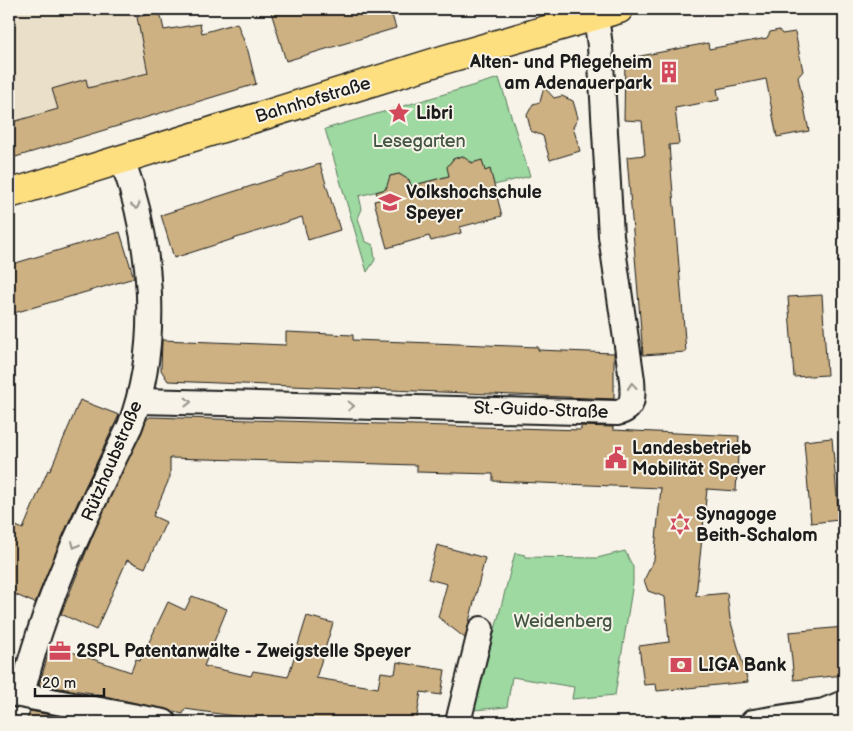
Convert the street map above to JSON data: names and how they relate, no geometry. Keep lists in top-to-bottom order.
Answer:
{
  "streets": {
    "main road": ["Bahnhofstraße"],
    "street": ["St.-Guido-Straße", "Rützhaubstraße"]
  },
  "crossings": [
    ["Bahnhofstraße", "St.-Guido-Straße"],
    ["Bahnhofstraße", "Rützhaubstraße"],
    ["St.-Guido-Straße", "Rützhaubstraße"]
  ],
  "one_way": ["Rützhaubstraße"],
  "parks": ["Lesegarten", "Weidenberg"],
  "places": {
    "building": ["Alten- und Pflegeheim am Adenauerpark"],
    "place": ["Libri"],
    "school or university": ["Volkshochschule Speyer"],
    "public building": ["Landesbetrieb Mobilität Speyer"],
    "synagogue": ["Synagoge Beith-Schalom"],
    "office": ["2SPL Patentanwälte - Zweigstelle Speyer"],
    "bank": ["LIGA Bank"]
  },
  "scale_bar": "20 m"
}
